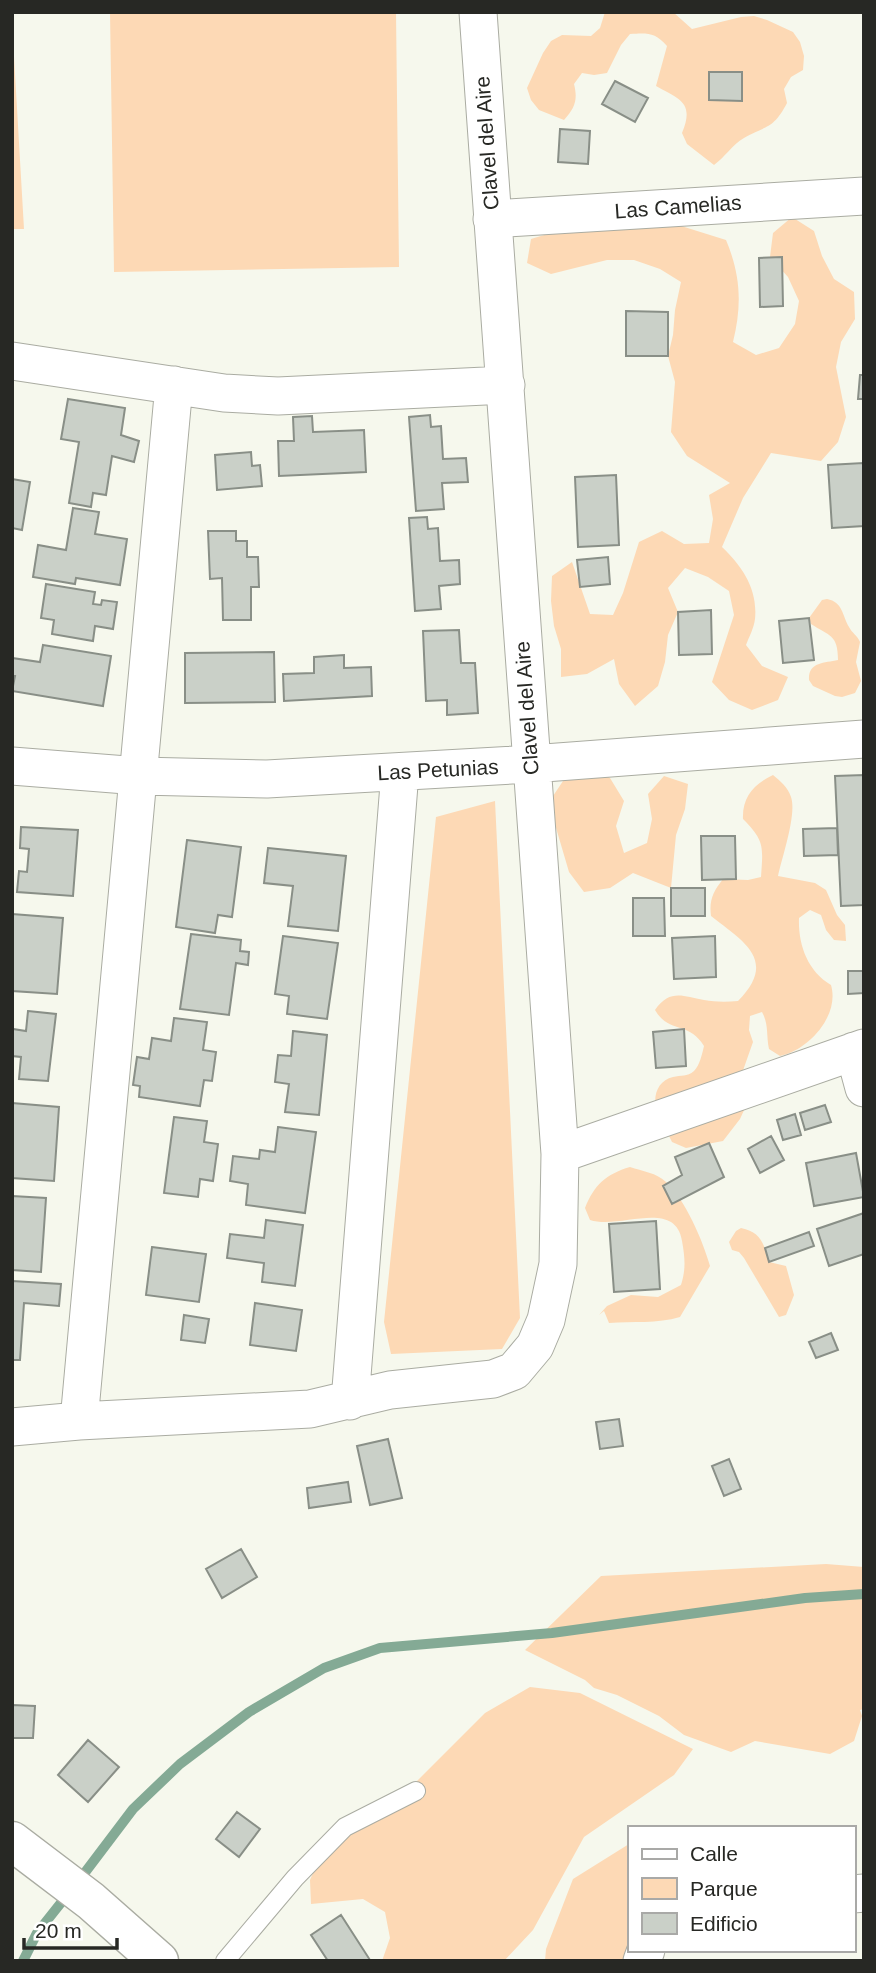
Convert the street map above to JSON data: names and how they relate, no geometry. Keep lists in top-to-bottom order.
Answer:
{
  "streets": {
    "street": ["Clavel del Aire", "Las Camelias", "Las Petunias"]
  },
  "crossings": [
    ["Clavel del Aire", "Las Camelias"],
    ["Clavel del Aire", "Las Petunias"]
  ],
  "legend": ["Calle", "Parque", "Edificio"],
  "scale_bar": "20 m"
}
